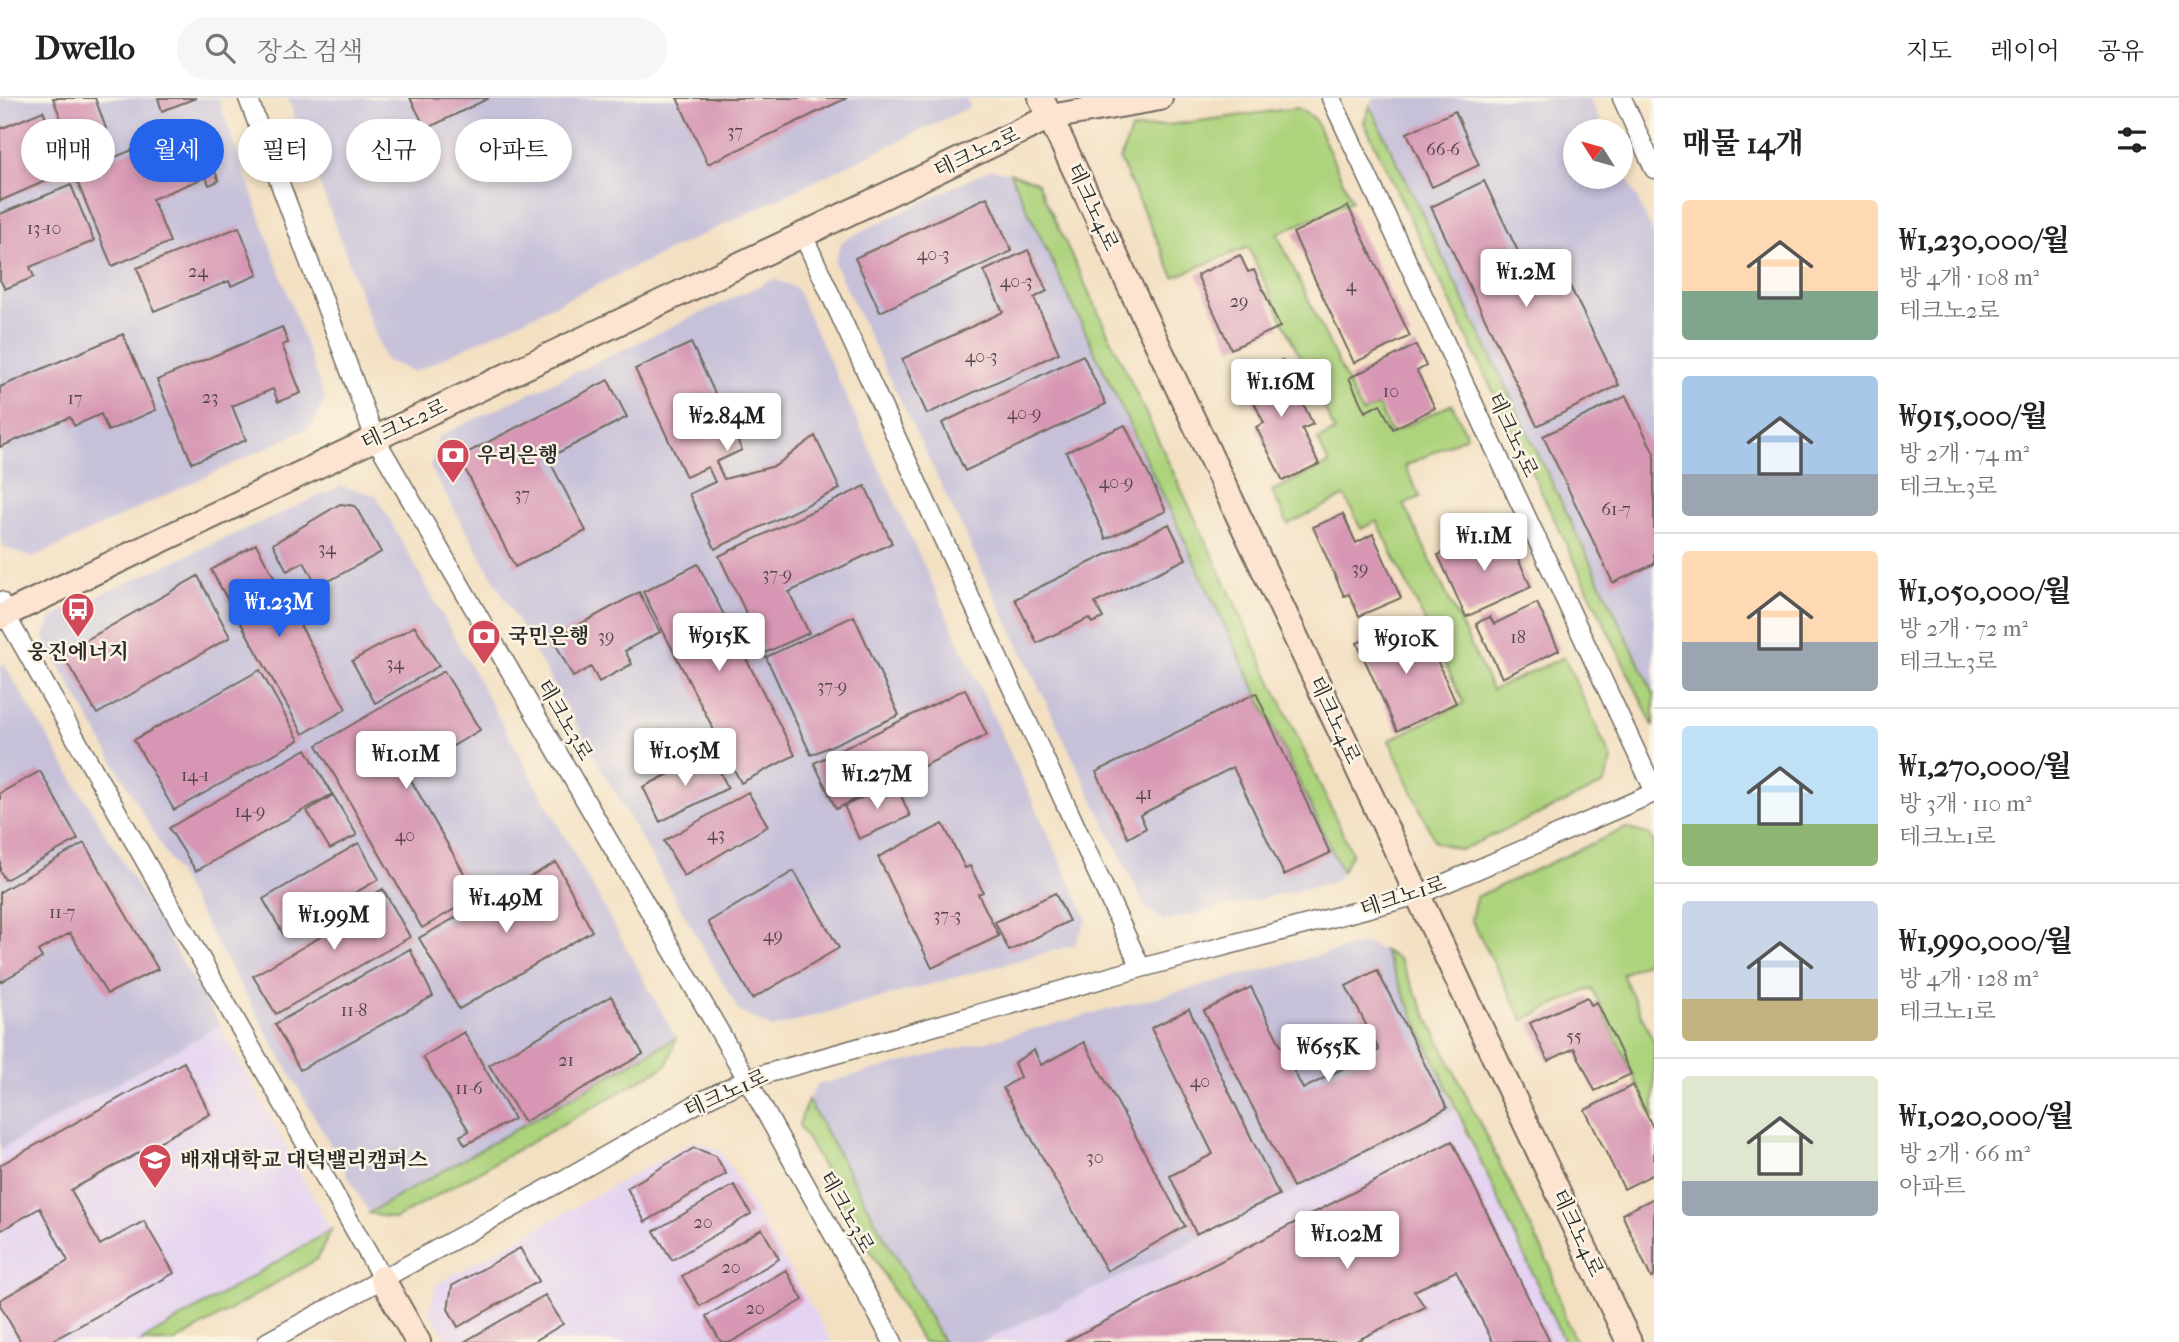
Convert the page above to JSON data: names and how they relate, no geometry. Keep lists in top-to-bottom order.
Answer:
{
  "streets": {
    "main road": ["테크노2로", "테크노4로"],
    "street": ["테크노5로", "테크노3로", "테크노1로"]
  },
  "crossings": [
    ["테크노2로", "테크노4로"],
    ["테크노2로", "테크노3로"],
    ["테크노2로", "테크노1로"],
    ["테크노4로", "테크노1로"],
    ["테크노5로", "테크노1로"],
    ["테크노3로", "테크노1로"]
  ],
  "places": {
    "bank": ["우리은행", "국민은행"],
    "bus stop": ["웅진에너지"],
    "school or university": ["배재대학교 대덕밸리캠퍼스"]
  },
  "house_numbers": [
    "37",
    "66-6",
    "13-10",
    "40-3",
    "24",
    "40-3",
    "4",
    "29",
    "40-3",
    "10",
    "23",
    "17",
    "40-9",
    "40-9",
    "37",
    "61-7",
    "34",
    "39",
    "37-9",
    "39",
    "18",
    "34",
    "37-9",
    "14-1",
    "41",
    "14-9",
    "43",
    "40",
    "11-7",
    "37-3",
    "49",
    "11-8",
    "55",
    "21",
    "40",
    "11-6",
    "30",
    "20",
    "20",
    "20"
  ],
  "north": "top left",
  "page": {
    "header": "Dwello",
    "search": "장소 검색",
    "nav": ["지도", "레이어", "공유"],
    "heading": "매물 14개",
    "chip": [
      "매매",
      "월세",
      "필터",
      "신규",
      "아파트"
    ],
    "list": [
      {
        "name": "₩1,230,000/월",
        "note": "방 4개 · 108 m² · 테크노2로"
      },
      {
        "name": "₩915,000/월",
        "note": "방 2개 · 74 m² · 테크노3로"
      },
      {
        "name": "₩1,050,000/월",
        "note": "방 2개 · 72 m² · 테크노3로"
      },
      {
        "name": "₩1,270,000/월",
        "note": "방 3개 · 110 m² · 테크노1로"
      },
      {
        "name": "₩1,990,000/월",
        "note": "방 4개 · 128 m² · 테크노1로"
      },
      {
        "name": "₩1,020,000/월",
        "note": "방 2개 · 66 m² · 아파트"
      }
    ],
    "price": [
      "₩1.2M",
      "₩1.16M",
      "₩2.84M",
      "₩1.1M",
      "₩1.23M",
      "₩915K",
      "₩910K",
      "₩1.05M",
      "₩1.01M",
      "₩1.27M",
      "₩1.49M",
      "₩1.99M",
      "₩655K",
      "₩1.02M"
    ]
  }
}
